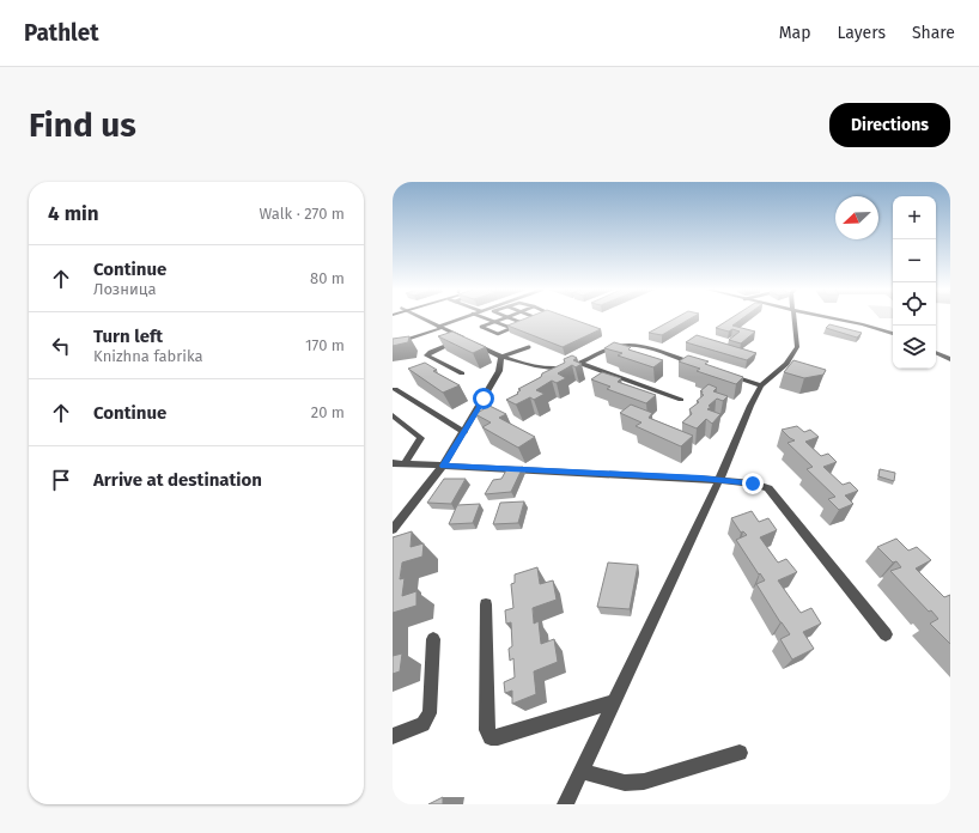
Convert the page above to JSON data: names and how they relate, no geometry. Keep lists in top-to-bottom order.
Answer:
{
  "north": "bottom left",
  "page": {
    "header": "Pathlet",
    "nav": ["Map", "Layers", "Share"],
    "buttons": "Directions",
    "title": "Find us",
    "heading": ["4 min", "Walk · 270 m"],
    "map_buttons": ["+", "−"],
    "list": [
      ["Continue", "Лозница", "80 m"],
      ["Turn left", "Knizhna fabrika", "170 m"],
      ["Continue", "20 m"],
      "Arrive at destination"
    ]
  }
}
